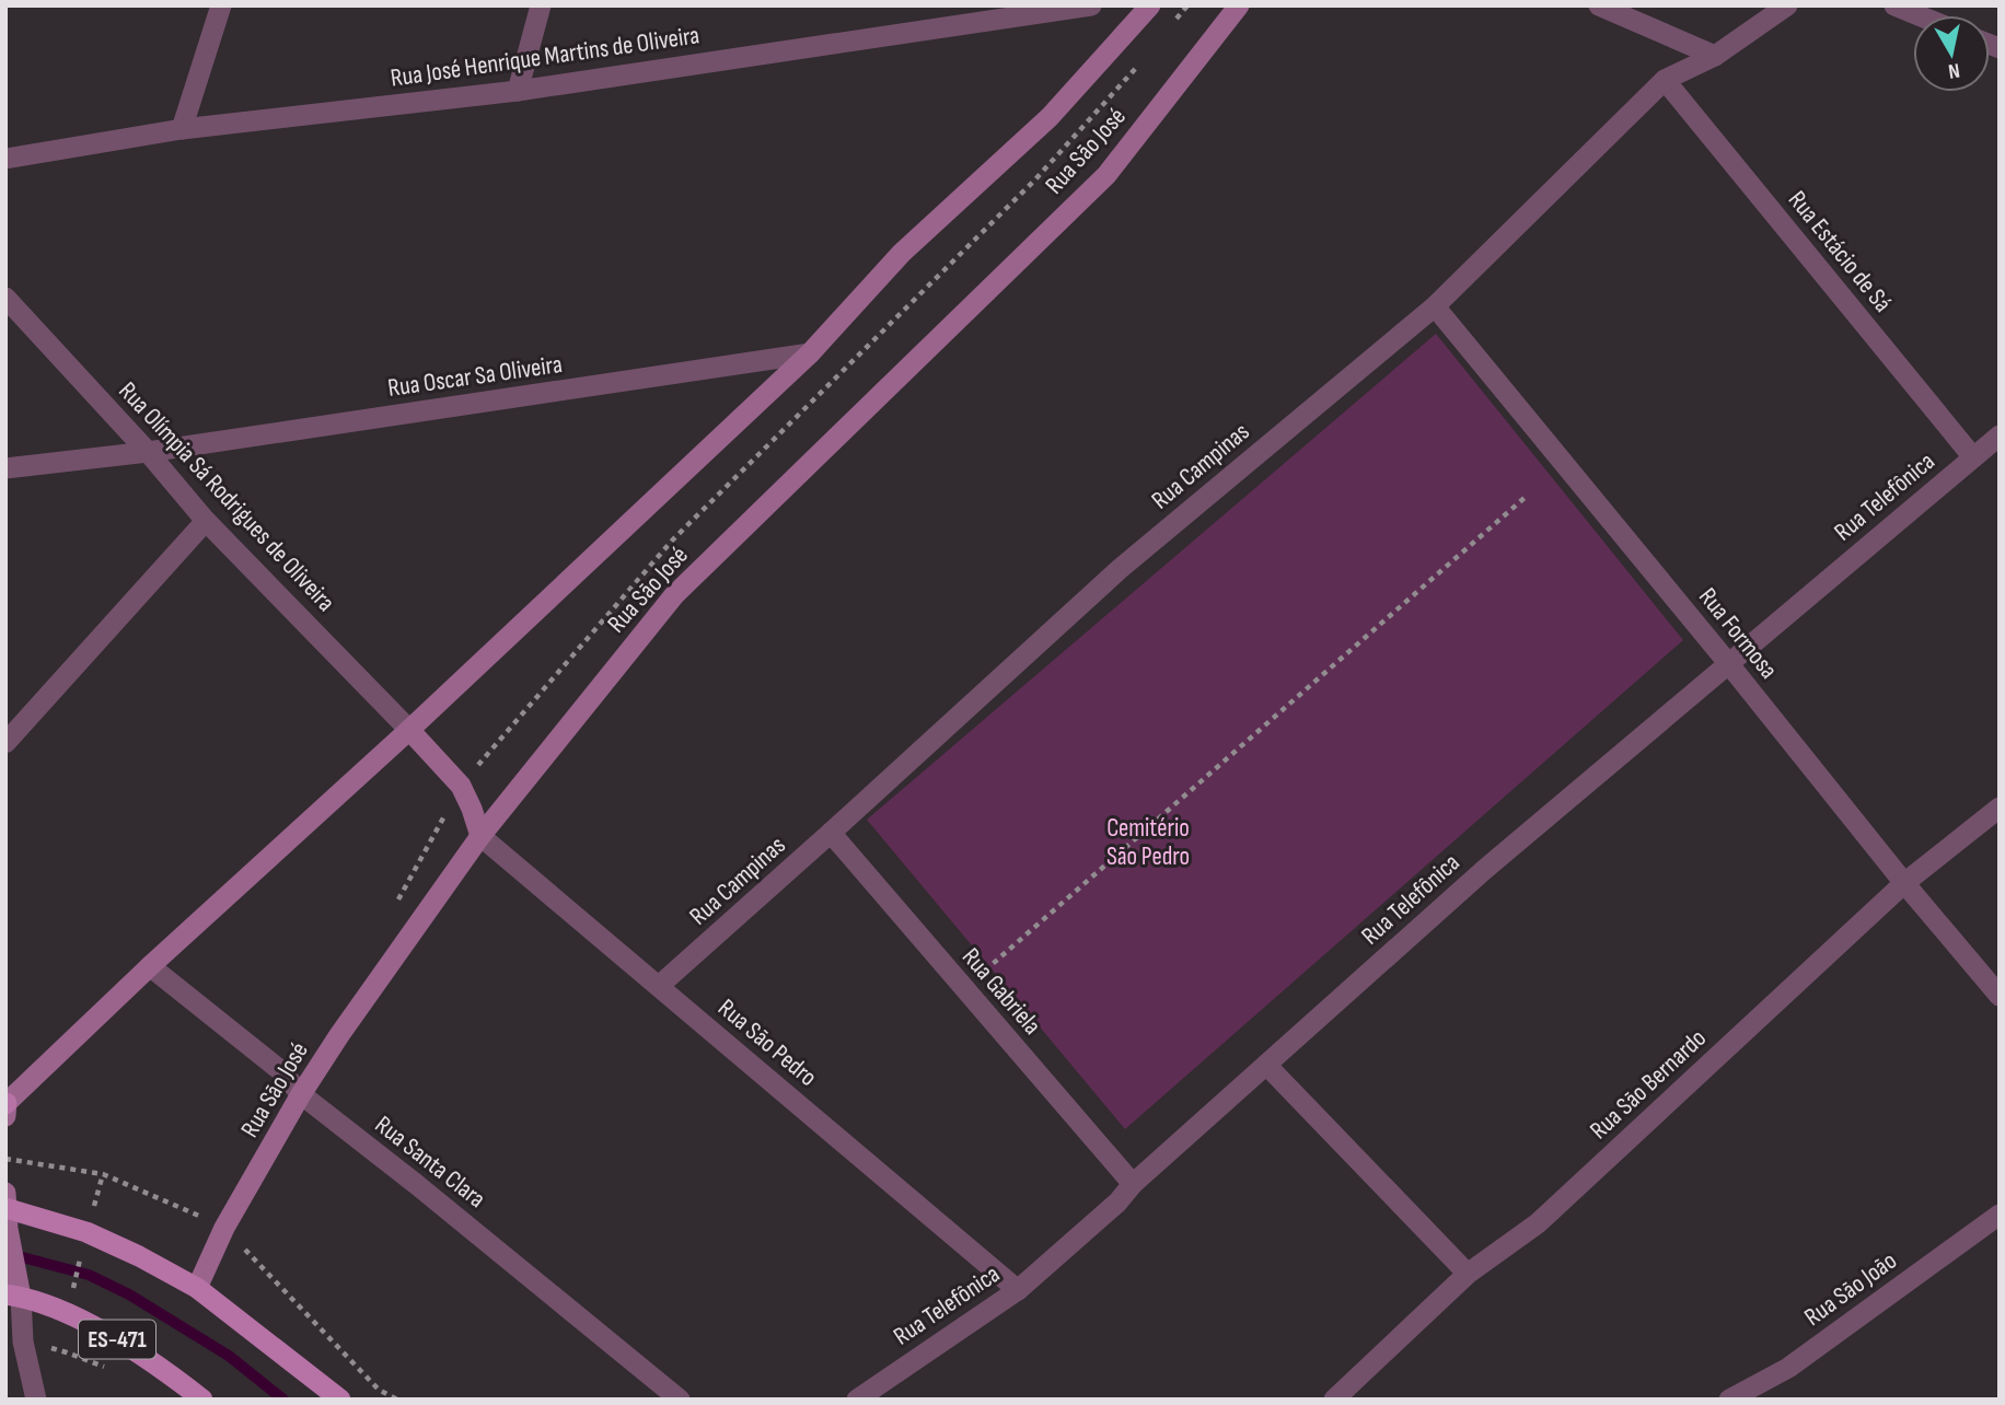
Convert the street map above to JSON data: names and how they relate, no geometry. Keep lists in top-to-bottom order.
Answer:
{
  "streets": {
    "main road": ["Rua São José", "ES-471"],
    "street": [
      "Rua José Henrique Martins de Oliveira",
      "Rua Estácio de Sá",
      "Rua Oscar Sa Oliveira",
      "Rua Campinas",
      "Rua Olímpia Sá Rodrigues de Oliveira",
      "Rua Telefônica",
      "Rua Formosa",
      "Rua Gabriela",
      "Rua São Pedro",
      "Rua São Bernardo",
      "Rua Santa Clara",
      "Rua São João"
    ]
  },
  "crossings": [
    ["Rua São José", "Rua Oscar Sa Oliveira"],
    ["Rua São José", "Rua Olímpia Sá Rodrigues de Oliveira"],
    ["Rua São José", "Rua São Pedro"],
    ["Rua São José", "Rua Santa Clara"],
    ["Rua Estácio de Sá", "Rua Campinas"],
    ["Rua Estácio de Sá", "Rua Telefônica"],
    ["Rua Oscar Sa Oliveira", "Rua Olímpia Sá Rodrigues de Oliveira"],
    ["Rua Campinas", "Rua Formosa"],
    ["Rua Campinas", "Rua Gabriela"],
    ["Rua Campinas", "Rua São Pedro"],
    ["Rua Telefônica", "Rua Formosa"],
    ["Rua Telefônica", "Rua Gabriela"],
    ["Rua Telefônica", "Rua São Pedro"],
    ["Rua Formosa", "Rua São Bernardo"]
  ],
  "parks": ["Cemitério São Pedro"],
  "north": "bottom"
}
